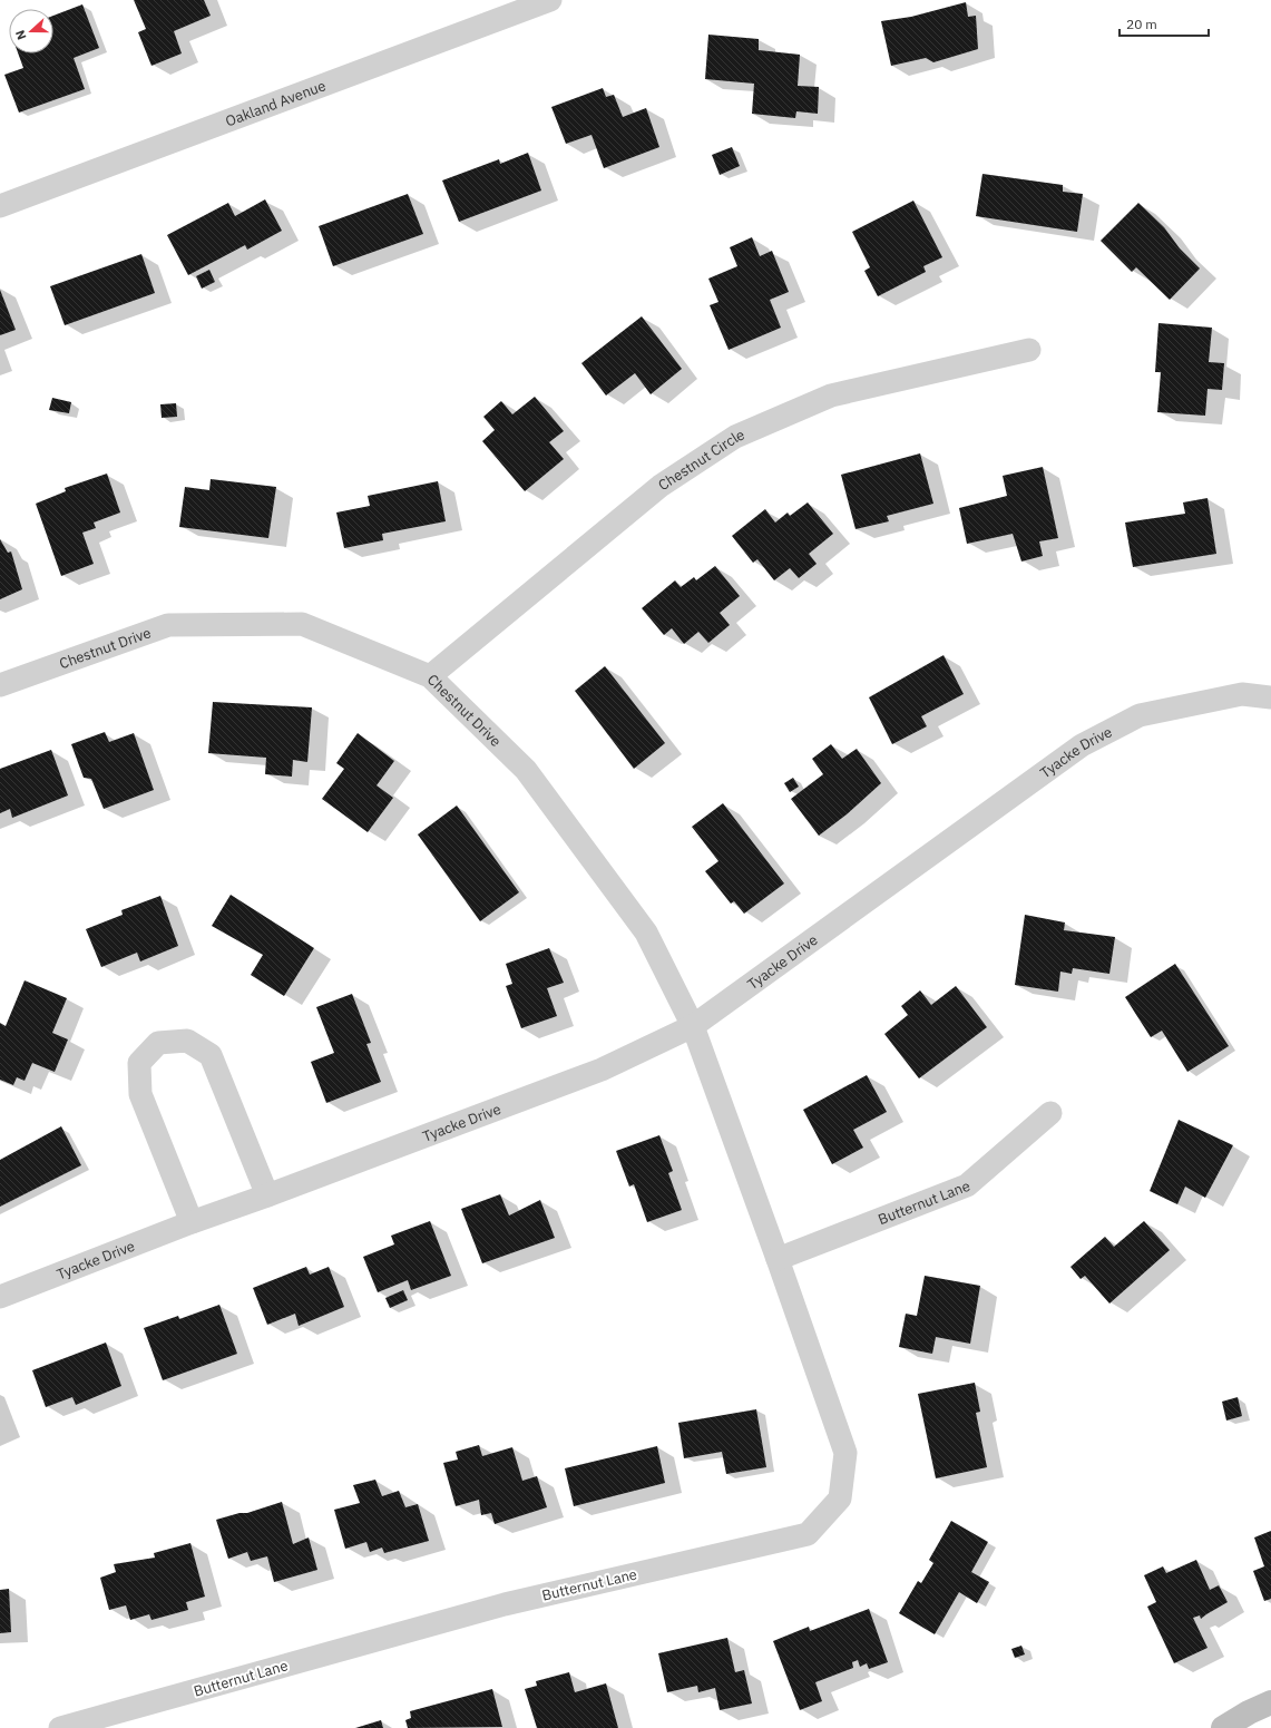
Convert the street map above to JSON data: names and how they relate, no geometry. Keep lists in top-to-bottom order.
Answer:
{
  "streets": {
    "street": [
      "Oakland Avenue",
      "Chestnut Circle",
      "Chestnut Drive",
      "Tyacke Drive",
      "Butternut Lane"
    ]
  },
  "crossings": [
    ["Chestnut Circle", "Chestnut Drive"],
    ["Chestnut Drive", "Tyacke Drive"],
    ["Chestnut Drive", "Butternut Lane"],
    ["Tyacke Drive", "Butternut Lane"]
  ],
  "scale_bar": "20 m",
  "north": "left"
}
